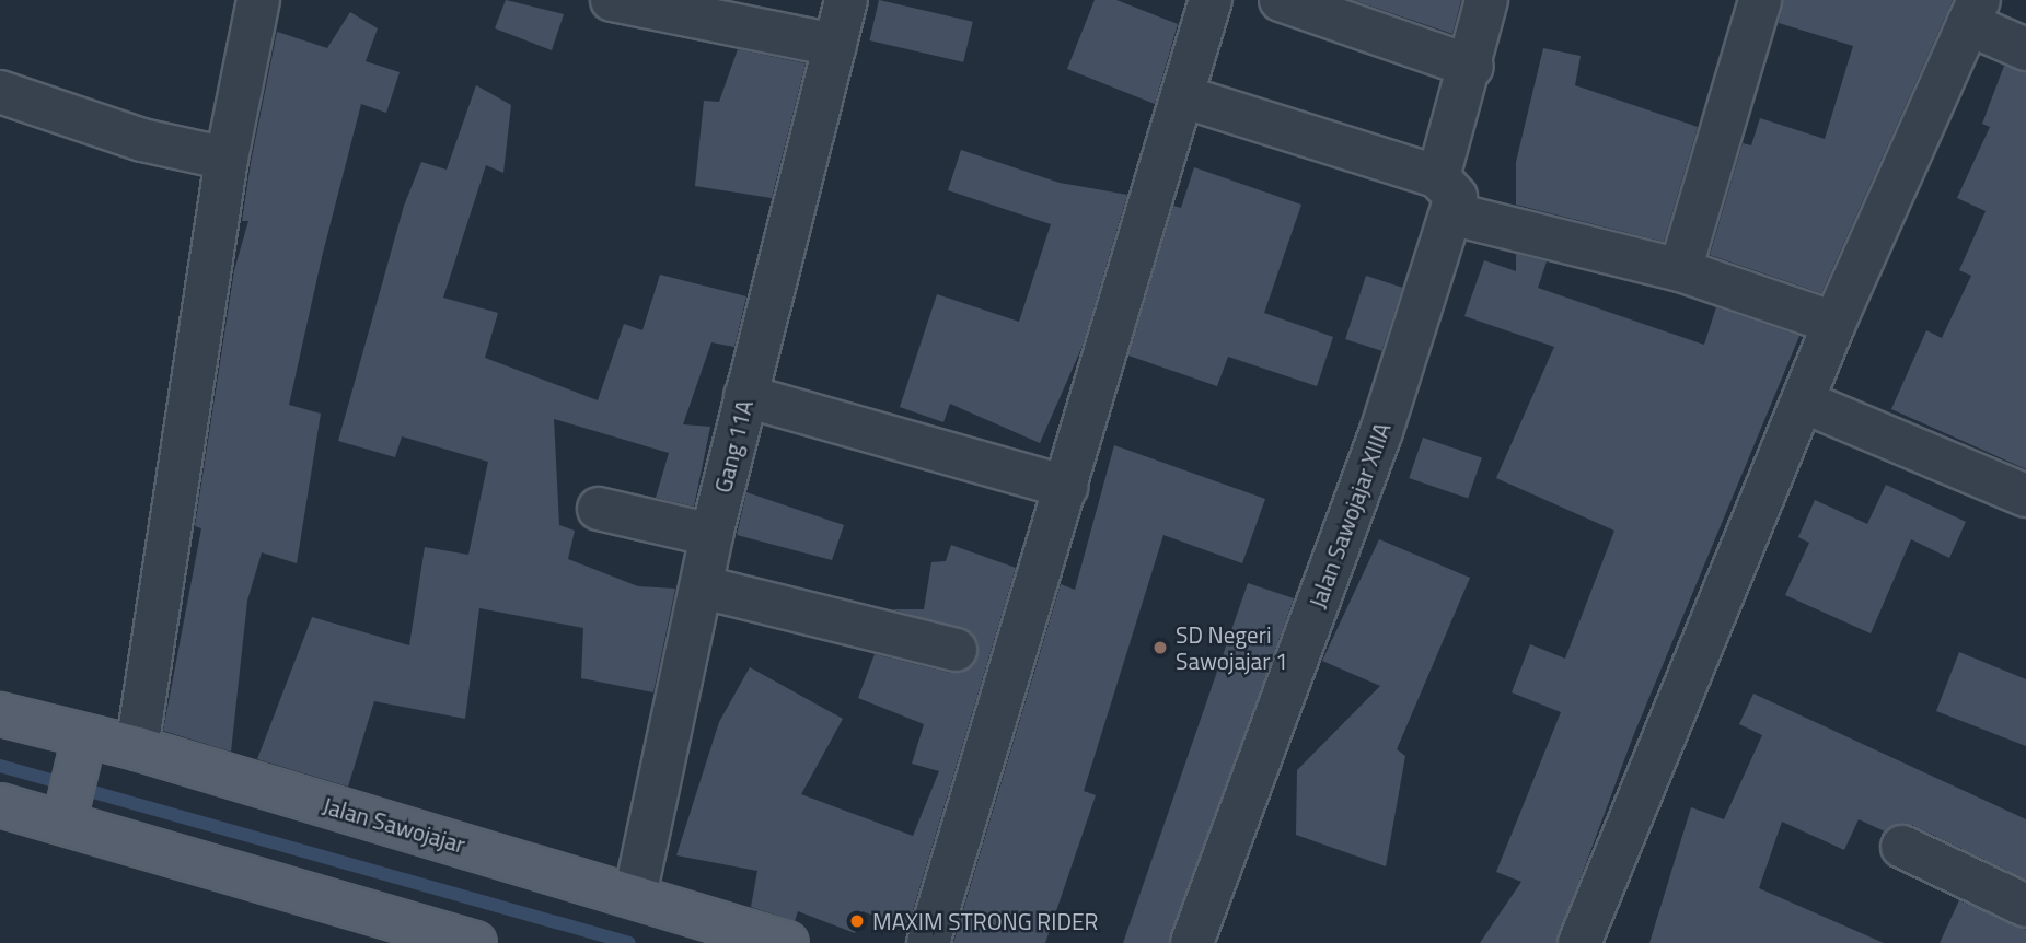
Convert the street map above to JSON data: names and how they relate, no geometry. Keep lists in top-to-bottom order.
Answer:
{
  "streets": {
    "main road": ["Jalan Sawojajar"],
    "street": ["Gang 11A", "Jalan Sawojajar XIIIA"]
  },
  "crossings": [
    ["Gang 11A", "Jalan Sawojajar"]
  ],
  "places": ["SD Negeri Sawojajar 1", "MAXIM STRONG RIDER"]
}
